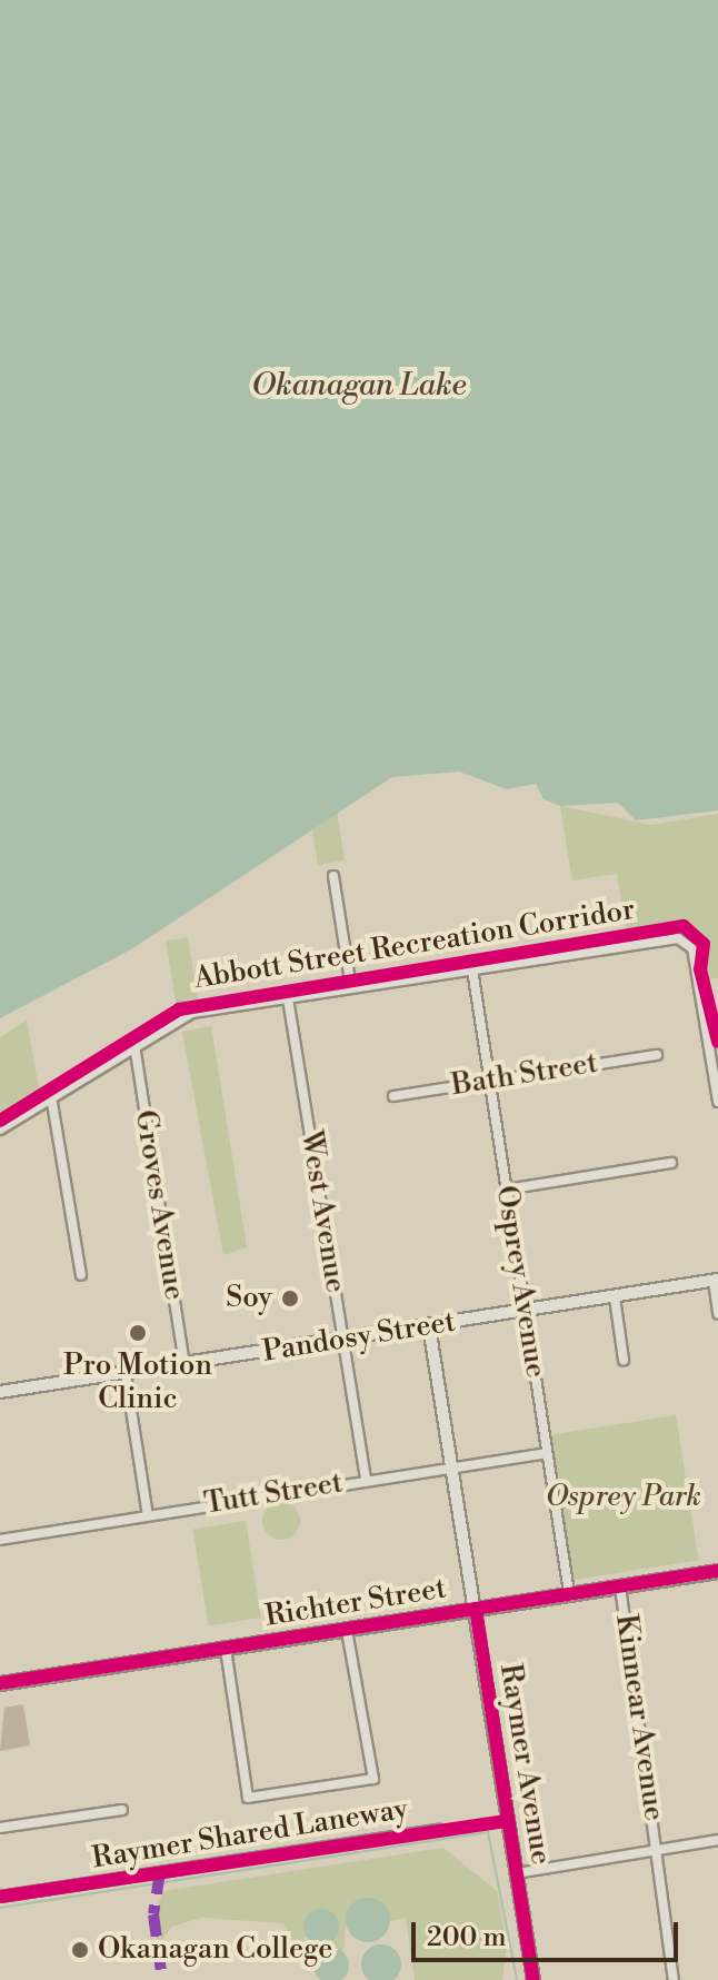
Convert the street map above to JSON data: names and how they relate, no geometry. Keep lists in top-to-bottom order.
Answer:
{
  "streets": {
    "main road": ["Richter Street"],
    "street": [
      "Bath Street",
      "Groves Avenue",
      "West Avenue",
      "Osprey Avenue",
      "Pandosy Street",
      "Tutt Street",
      "Kinnear Avenue",
      "Raymer Avenue",
      "Raymer Shared Laneway"
    ],
    "cycle path": ["Abbott Street Recreation Corridor"]
  },
  "crossings": [
    ["Bath Street", "Osprey Avenue"],
    ["Groves Avenue", "Pandosy Street"],
    ["West Avenue", "Pandosy Street"],
    ["West Avenue", "Tutt Street"],
    ["Osprey Avenue", "Pandosy Street"],
    ["Osprey Avenue", "Tutt Street"],
    ["Osprey Avenue", "Richter Street"],
    ["Pandosy Street", "Raymer Avenue"],
    ["Tutt Street", "Raymer Avenue"],
    ["Richter Street", "Kinnear Avenue"],
    ["Richter Street", "Raymer Avenue"]
  ],
  "water": ["Okanagan Lake"],
  "parks": ["Osprey Park"],
  "places": ["Soy", "Pro Motion Clinic", "Okanagan College"],
  "scale_bar": "200 m"
}
